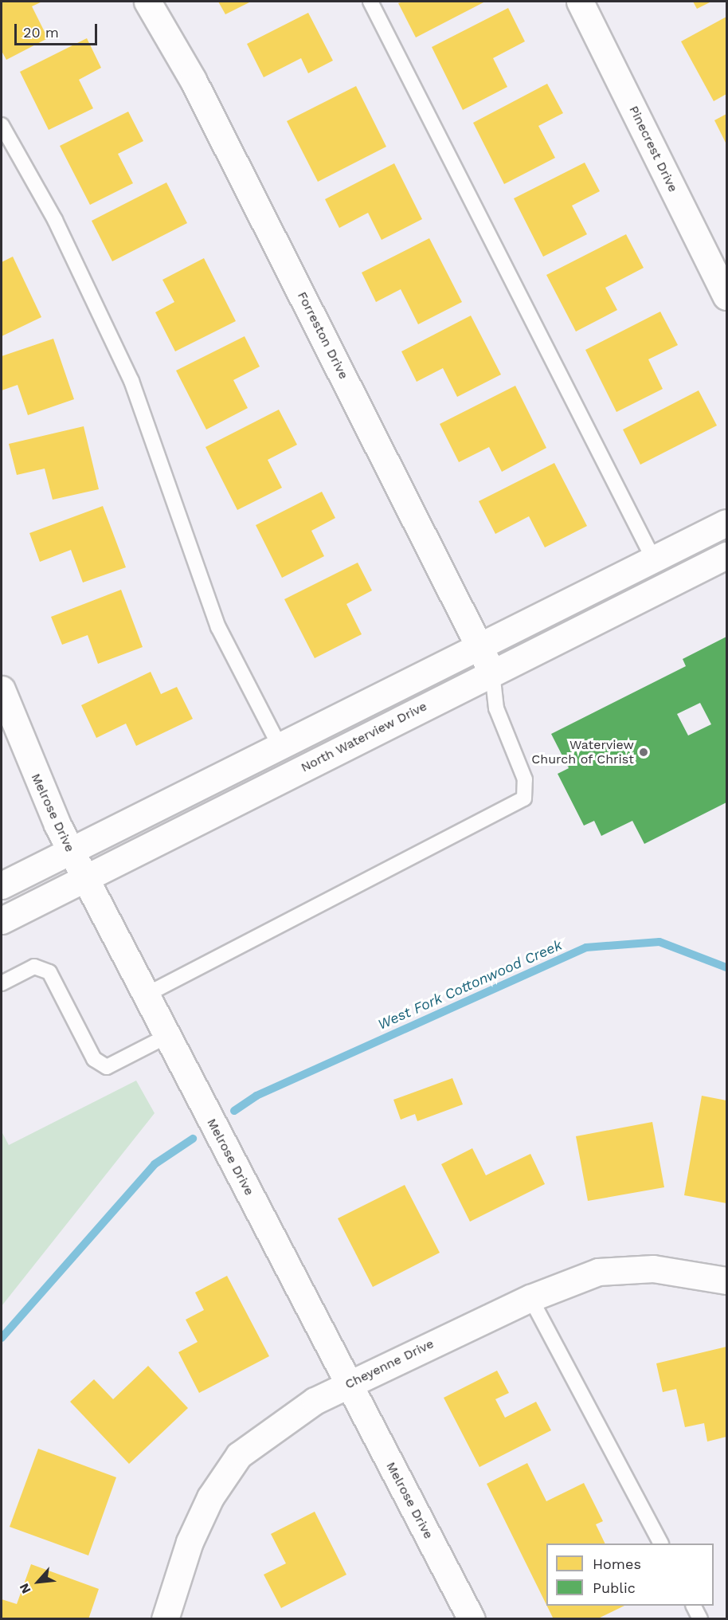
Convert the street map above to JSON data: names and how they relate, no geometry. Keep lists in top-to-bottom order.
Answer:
{
  "streets": {
    "street": [
      "Pinecrest Drive",
      "Forreston Drive",
      "North Waterview Drive",
      "Melrose Drive",
      "Cheyenne Drive"
    ]
  },
  "crossings": [
    ["Forreston Drive", "North Waterview Drive"],
    ["North Waterview Drive", "Melrose Drive"],
    ["Melrose Drive", "Cheyenne Drive"]
  ],
  "water": ["West Fork Cottonwood Creek"],
  "places": ["Waterview Church of Christ"],
  "legend": ["Homes", "Public"],
  "scale_bar": "20 m",
  "north": "bottom left"
}
